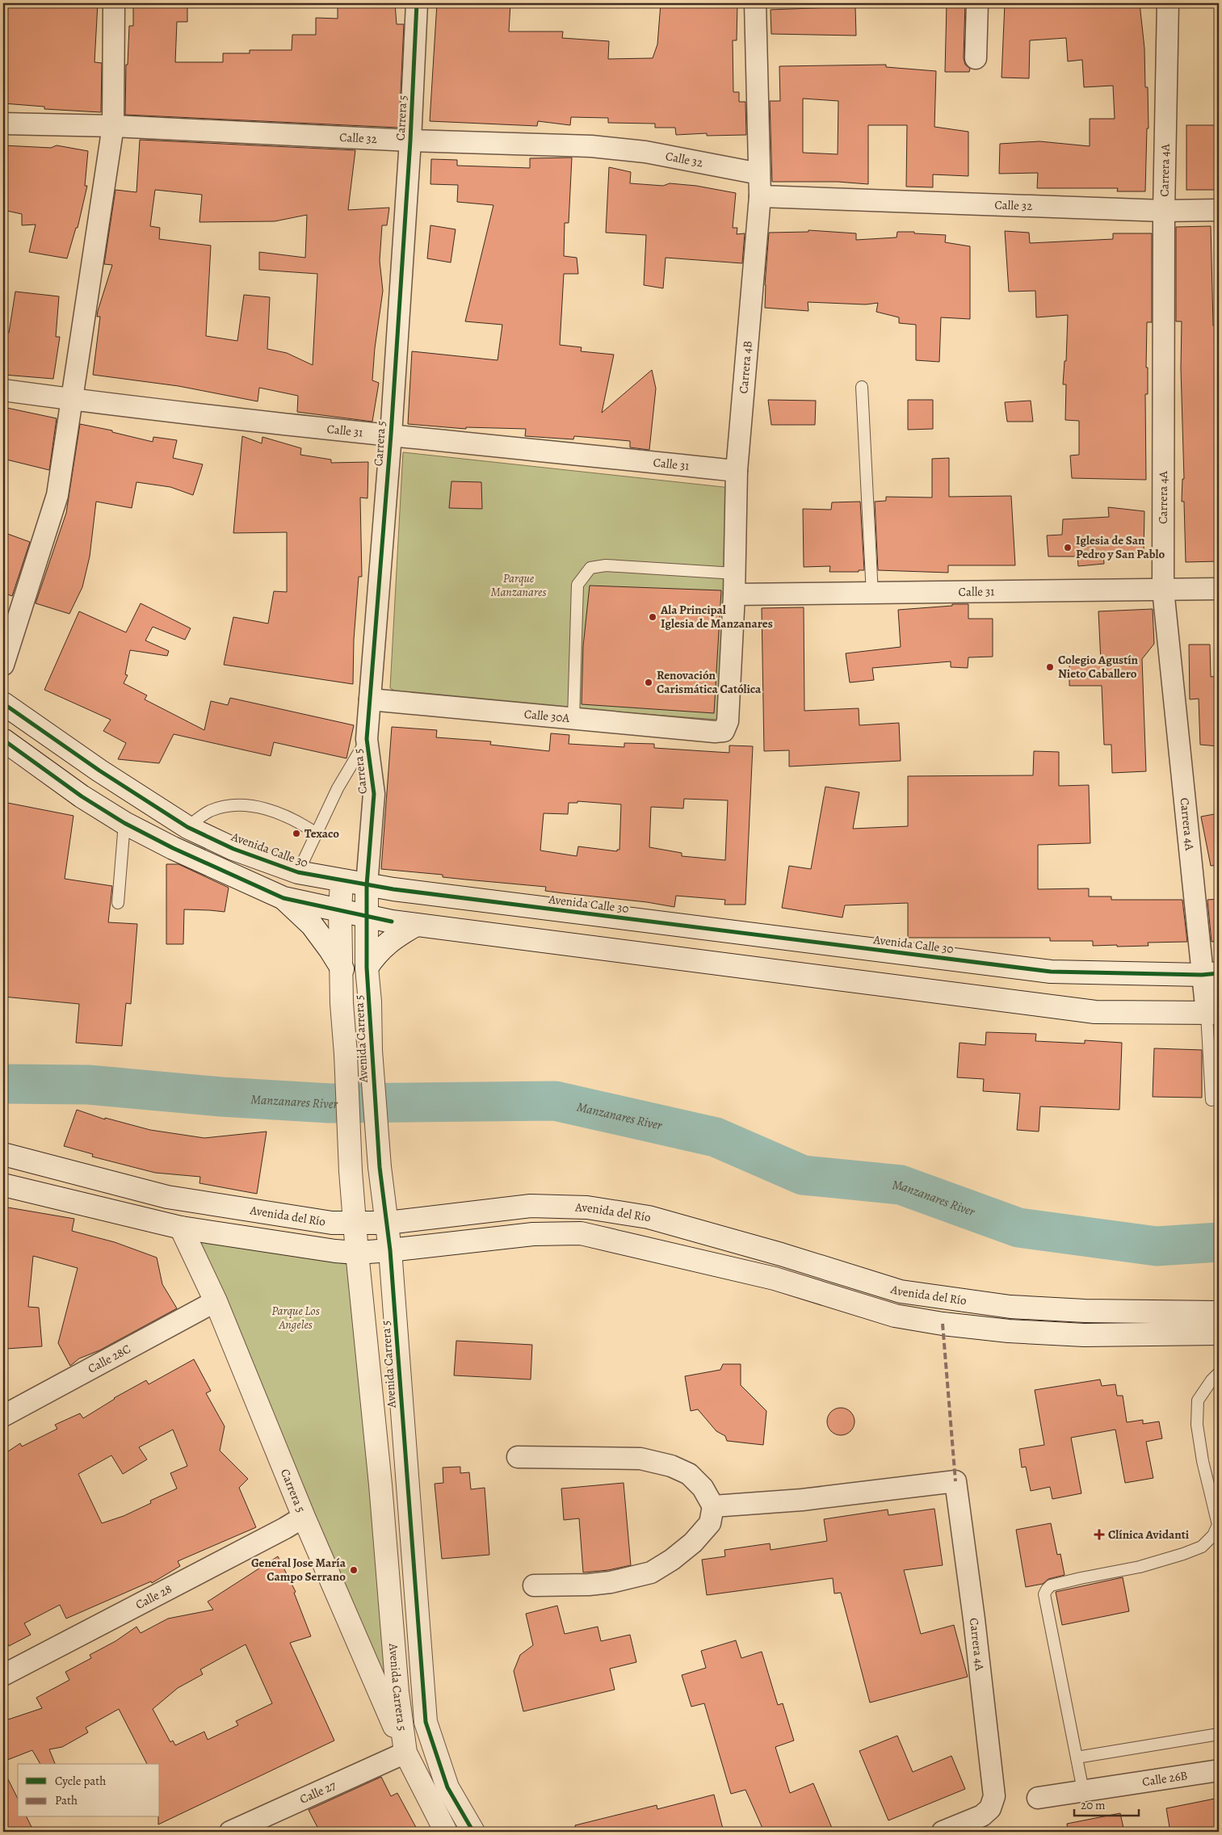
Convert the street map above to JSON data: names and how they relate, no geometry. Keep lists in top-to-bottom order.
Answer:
{
  "streets": {
    "main road": [
      "Carrera 5",
      "Avenida Calle 30",
      "Avenida Carrera 5",
      "Avenida del Río"
    ],
    "street": [
      "Calle 32",
      "Carrera 4A",
      "Carrera 4B",
      "Calle 31",
      "Calle 30A",
      "Calle 28C",
      "Calle 28",
      "Calle 26B",
      "Calle 27"
    ]
  },
  "crossings": [
    ["Carrera 5", "Calle 32"],
    ["Carrera 5", "Calle 31"],
    ["Carrera 5", "Calle 30A"],
    ["Carrera 5", "Avenida Calle 30"],
    ["Carrera 5", "Avenida Carrera 5"],
    ["Carrera 5", "Avenida del Río"],
    ["Carrera 5", "Calle 28C"],
    ["Carrera 5", "Calle 28"],
    ["Carrera 5", "Calle 27"],
    ["Calle 32", "Carrera 4A"],
    ["Calle 32", "Carrera 4B"],
    ["Carrera 4A", "Calle 31"],
    ["Carrera 4A", "Avenida Calle 30"],
    ["Carrera 4B", "Calle 31"],
    ["Carrera 4B", "Calle 30A"],
    ["Avenida Calle 30", "Avenida Carrera 5"],
    ["Avenida Carrera 5", "Avenida del Río"],
    ["Avenida Carrera 5", "Calle 27"]
  ],
  "water": ["Manzanares River"],
  "parks": ["Parque Manzanares", "Parque Los Angeles"],
  "places": {
    "other": [
      "Iglesia de San Pedro y San Pablo",
      "Ala Principal Iglesia de Manzanares",
      "Colegio Agustín Nieto Caballero",
      "Renovación Carismática Católica",
      "Texaco",
      "General Jose María Campo Serrano"
    ],
    "health": ["Clínica Avidanti"]
  },
  "legend": ["Cycle path", "Path"],
  "scale_bar": "20 m"
}
